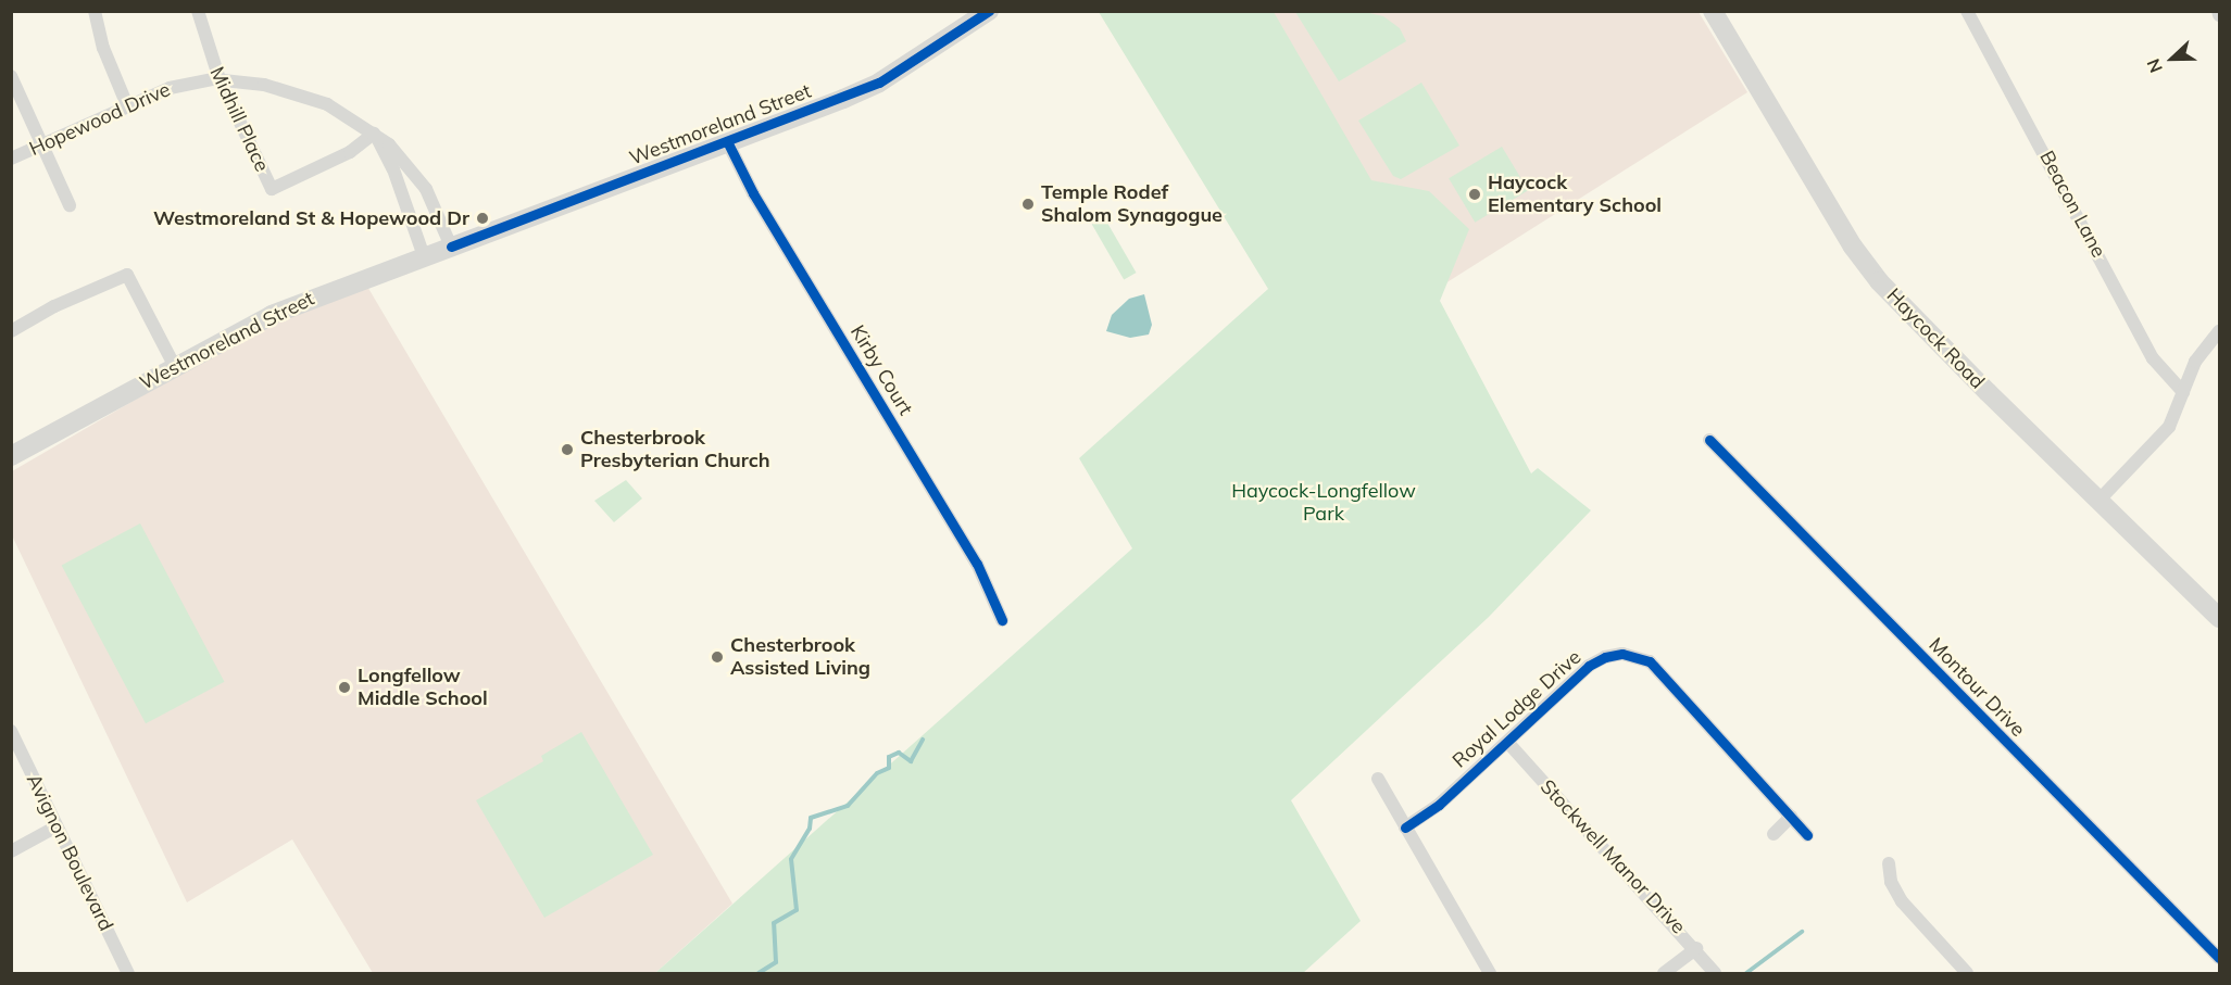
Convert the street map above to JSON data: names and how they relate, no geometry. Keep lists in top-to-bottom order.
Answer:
{
  "streets": {
    "main road": ["Westmoreland Street", "Haycock Road"],
    "street": [
      "Hopewood Drive",
      "Midhill Place",
      "Beacon Lane",
      "Kirby Court",
      "Montour Drive",
      "Royal Lodge Drive",
      "Avignon Boulevard",
      "Stockwell Manor Drive"
    ]
  },
  "crossings": [
    ["Hopewood Drive", "Midhill Place"],
    ["Hopewood Drive", "Westmoreland Street"],
    ["Westmoreland Street", "Kirby Court"],
    ["Royal Lodge Drive", "Stockwell Manor Drive"]
  ],
  "parks": ["Haycock-Longfellow Park"],
  "places": [
    "Haycock Elementary School",
    "Temple Rodef Shalom Synagogue",
    "Westmoreland St & Hopewood Dr",
    "Chesterbrook Presbyterian Church",
    "Chesterbrook Assisted Living",
    "Longfellow Middle School"
  ],
  "north": "left"
}
